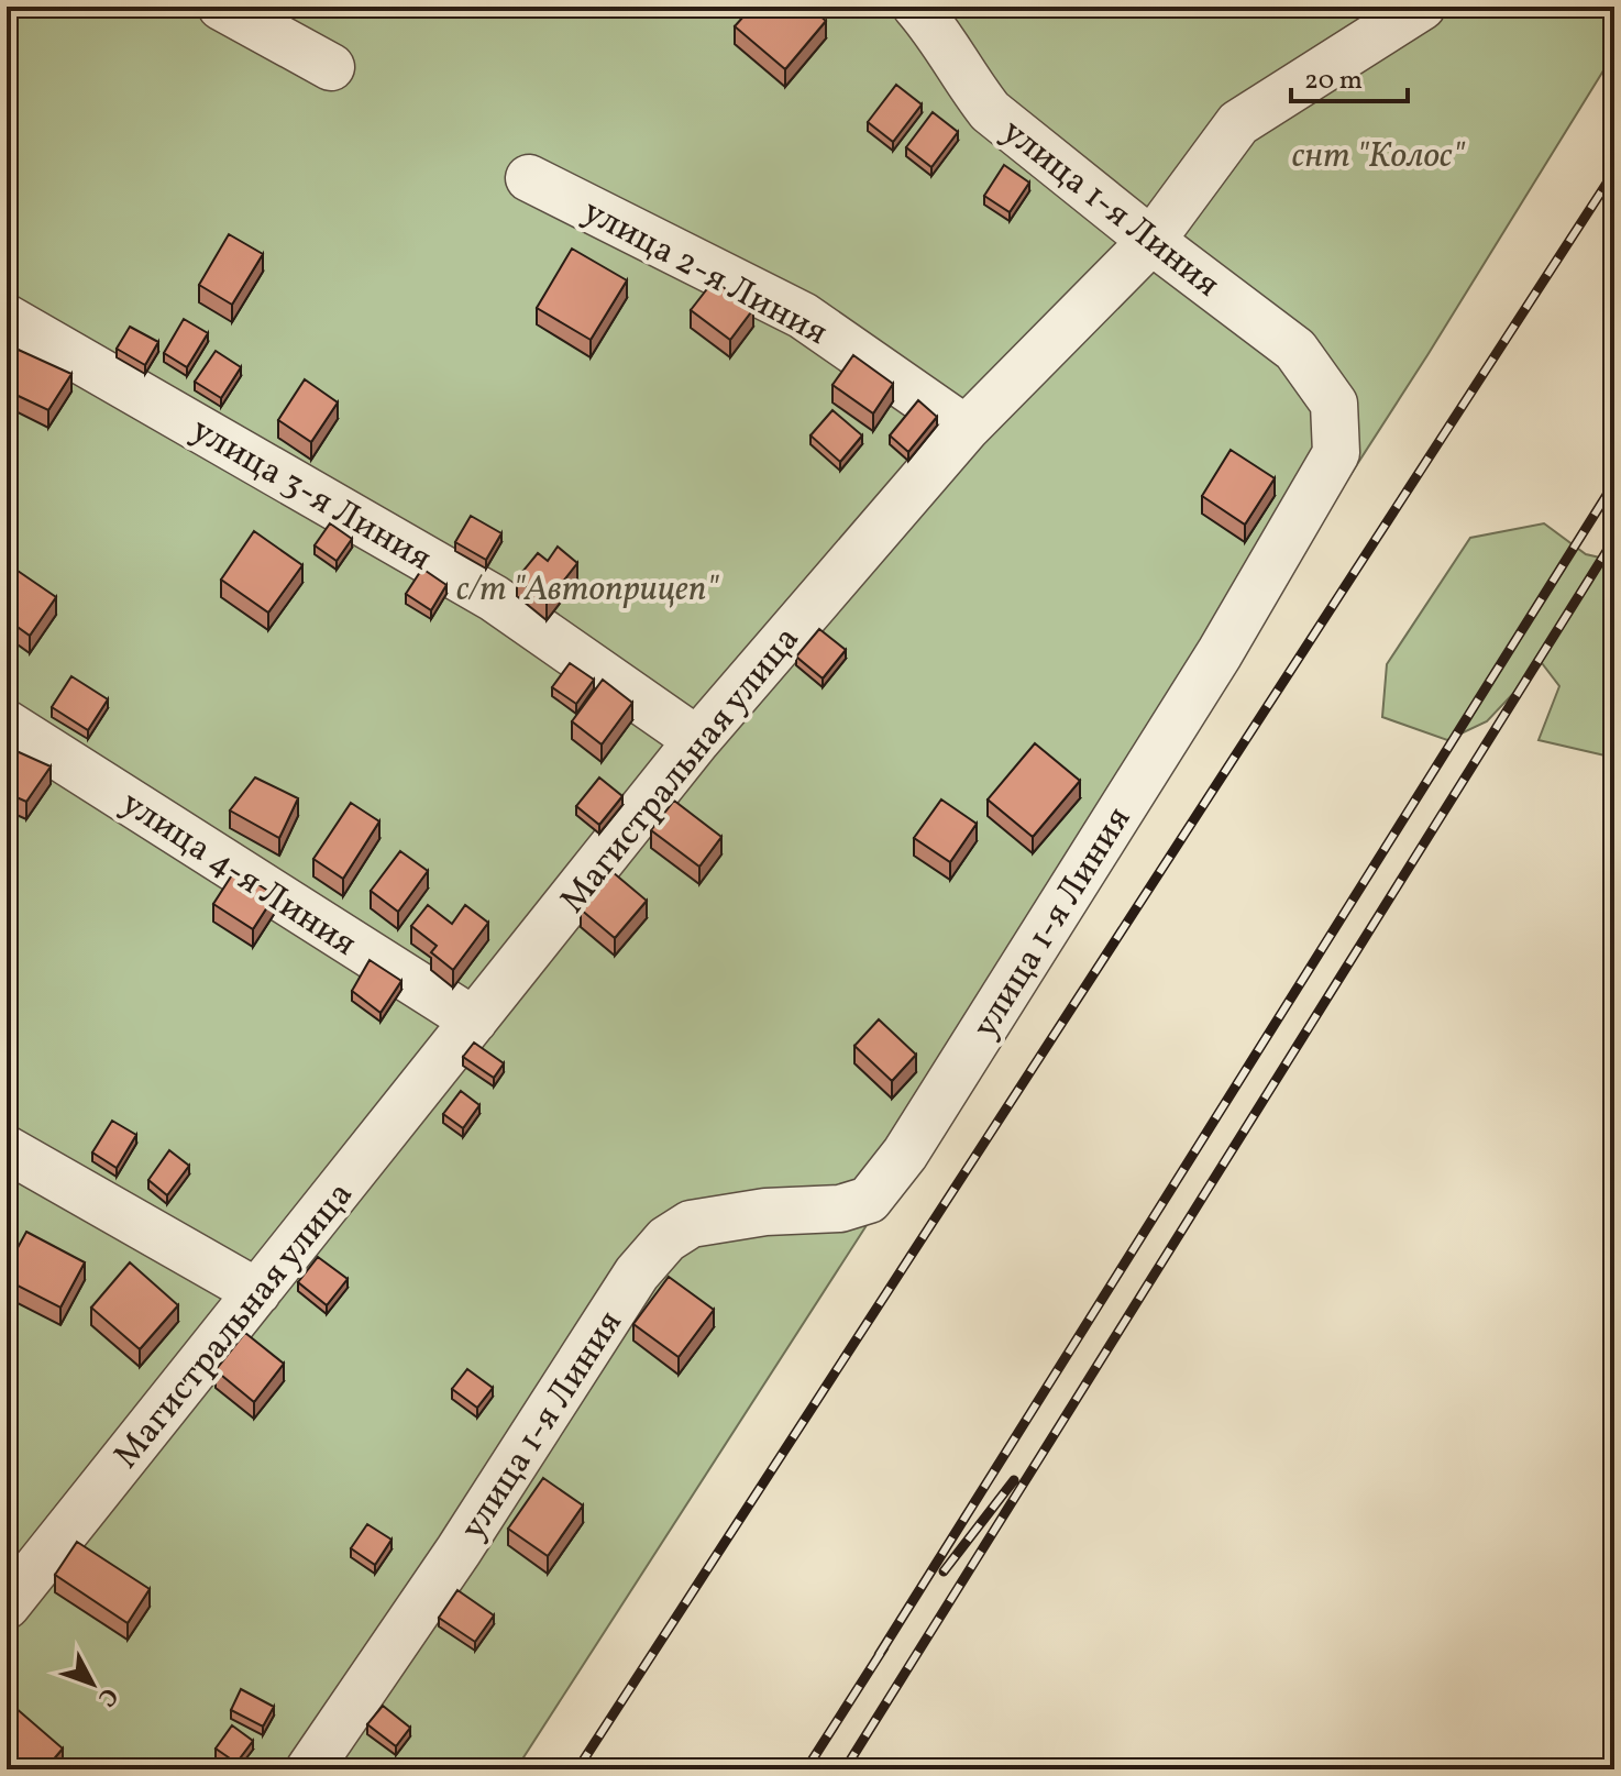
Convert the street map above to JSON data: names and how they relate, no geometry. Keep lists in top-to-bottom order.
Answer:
{
  "streets": {
    "street": [
      "улица 1-я Линия",
      "улица 2-я Линия",
      "улица 3-я Линия",
      "Магистральная улица",
      "улица 4-я Линия"
    ]
  },
  "crossings": [
    ["улица 1-я Линия", "Магистральная улица"],
    ["улица 2-я Линия", "Магистральная улица"],
    ["улица 3-я Линия", "Магистральная улица"],
    ["Магистральная улица", "улица 4-я Линия"]
  ],
  "parks": ["снт \"Колос\"", "с/т \"Автоприцеп\""],
  "scale_bar": "20 m",
  "north": "bottom right"
}
